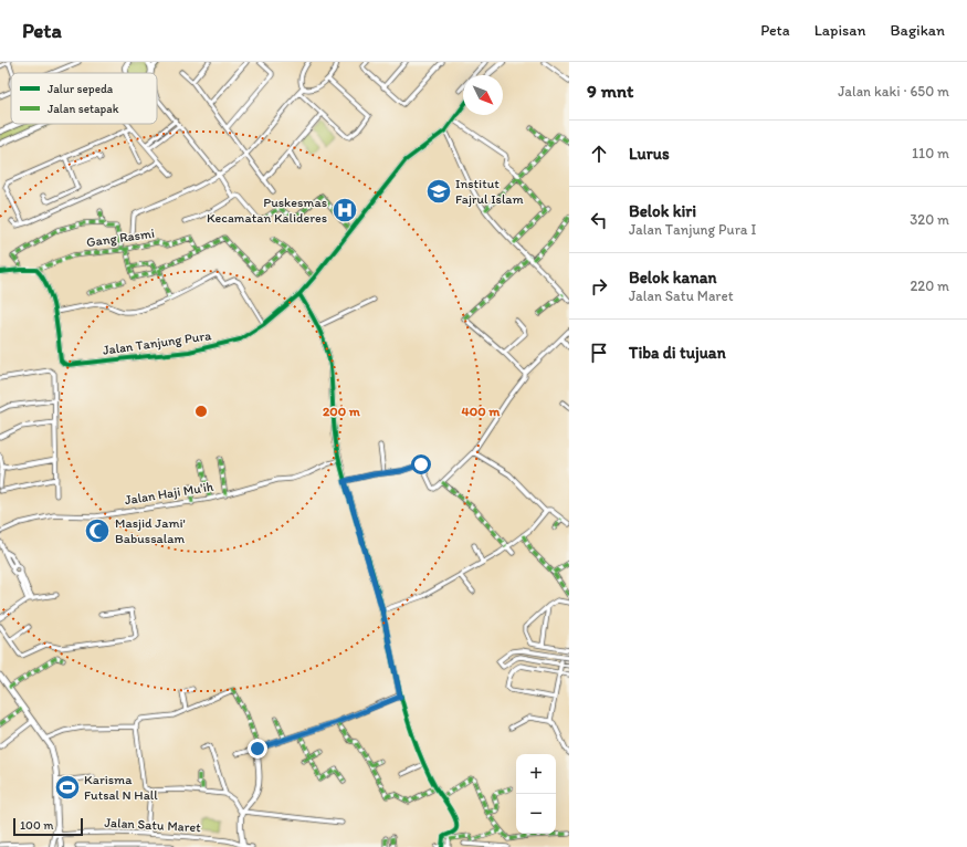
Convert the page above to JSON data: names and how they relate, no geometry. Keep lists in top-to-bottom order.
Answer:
{
  "streets": {
    "street": [
      "Gang Rasmi",
      "Jalan Tanjung Pura",
      "Jalan Haji Mu'ih",
      "Jalan Satu Maret"
    ]
  },
  "crossings": [
    ["Gang Rasmi", "Jalan Tanjung Pura"]
  ],
  "places": {
    "school or university": ["Institut Fajrul Islam"],
    "hospital": ["Puskesmas Kecamatan Kalideres"],
    "mosque": ["Masjid Jami' Babussalam"],
    "sports": ["Karisma Futsal N Hall"]
  },
  "legend": ["Jalur sepeda", "Jalan setapak"],
  "scale_bar": "100 m",
  "north": "bottom right",
  "page": {
    "header": "Peta",
    "nav": ["Peta", "Lapisan", "Bagikan"],
    "heading": ["9 mnt", "Jalan kaki · 650 m"],
    "list": [
      ["Lurus", "110 m"],
      ["Belok kiri", "Jalan Tanjung Pura I", "320 m"],
      ["Belok kanan", "Jalan Satu Maret", "220 m"],
      "Tiba di tujuan"
    ],
    "map_buttons": ["+", "−"],
    "scale": "100 m"
  },
  "rings": ["200 m", "400 m"]
}
